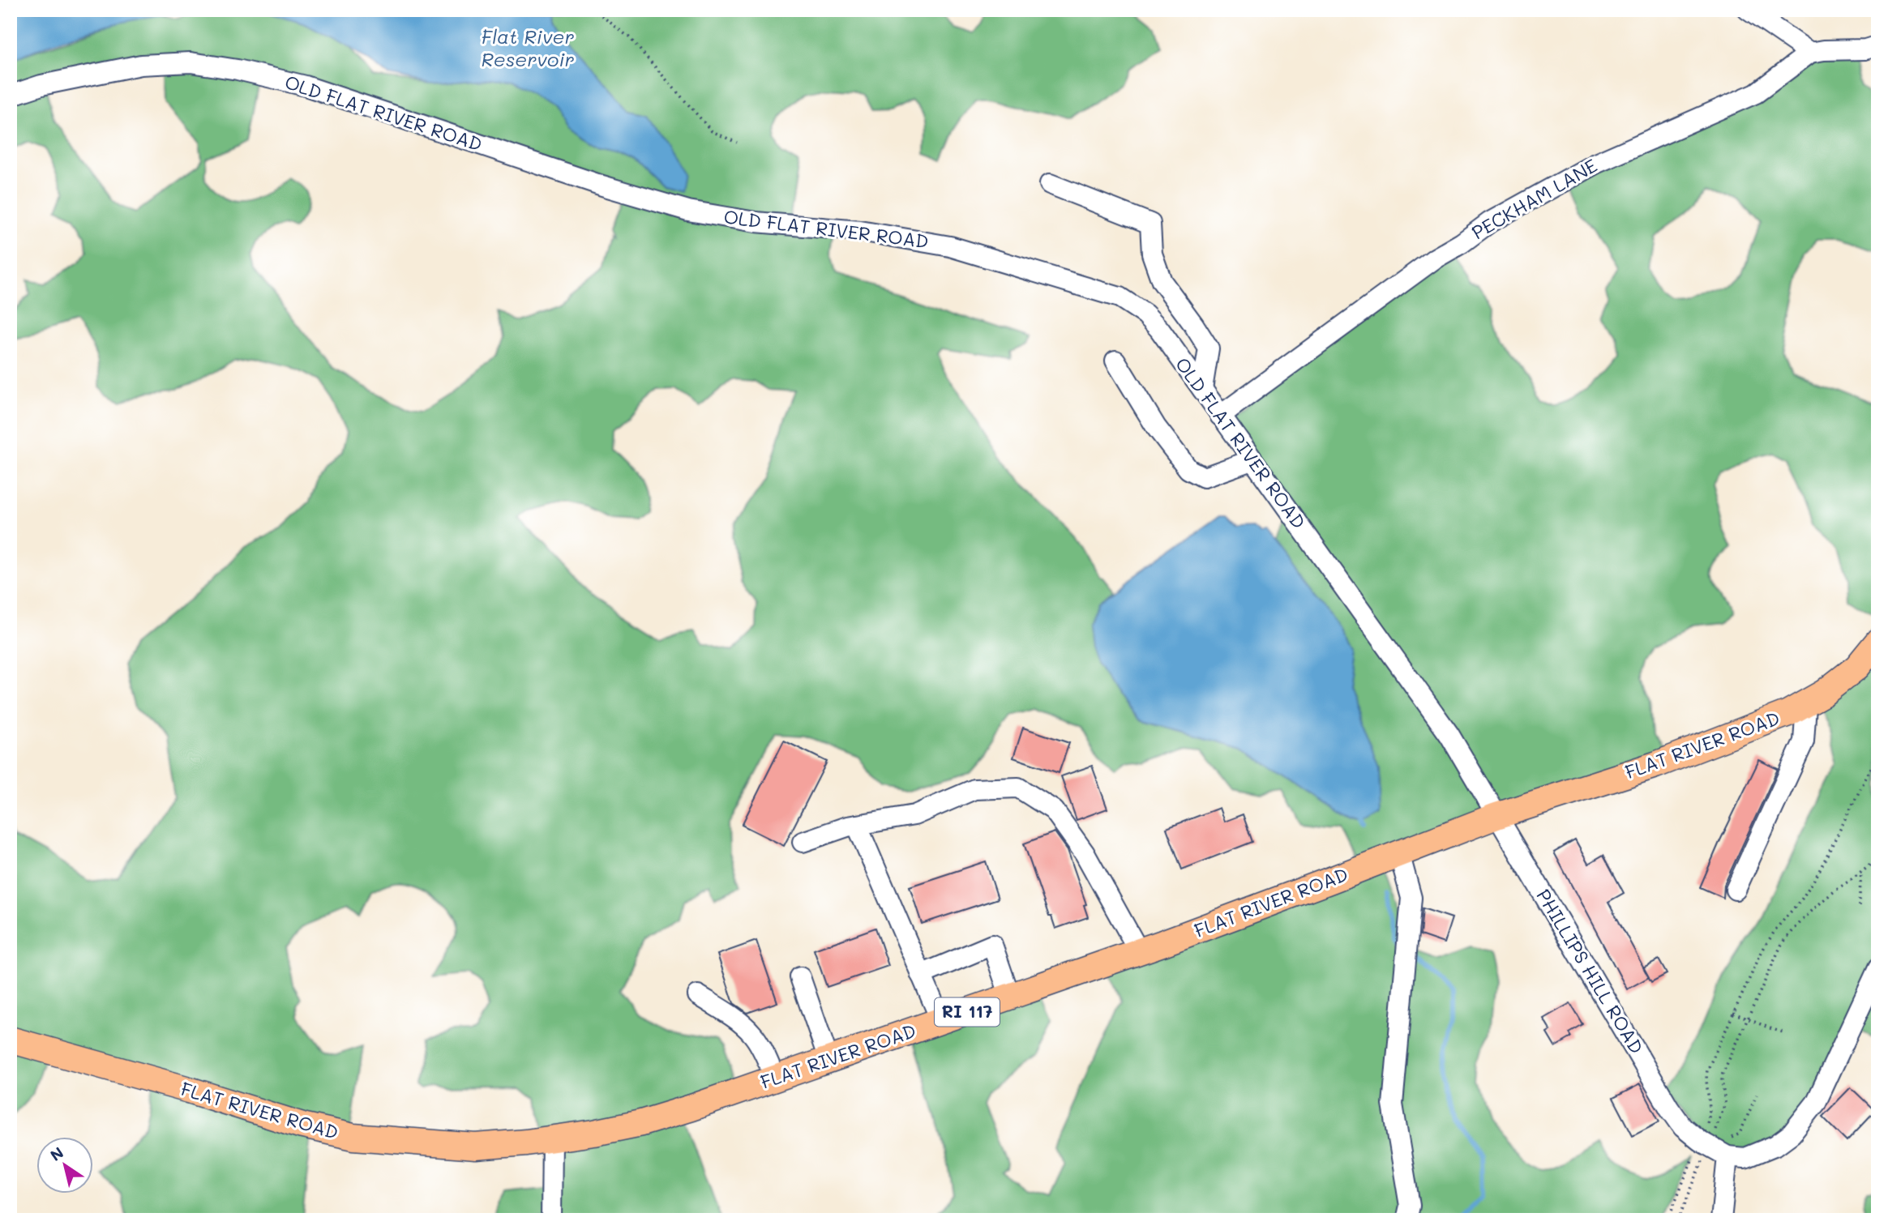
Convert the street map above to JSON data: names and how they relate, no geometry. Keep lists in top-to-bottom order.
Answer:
{
  "streets": {
    "main road": ["FLAT RIVER ROAD", "RI 117"],
    "street": ["OLD FLAT RIVER ROAD", "PECKHAM LANE", "PHILLIPS HILL ROAD"]
  },
  "crossings": [
    ["OLD FLAT RIVER ROAD", "PECKHAM LANE"],
    ["OLD FLAT RIVER ROAD", "FLAT RIVER ROAD"],
    ["OLD FLAT RIVER ROAD", "PHILLIPS HILL ROAD"],
    ["FLAT RIVER ROAD", "PHILLIPS HILL ROAD"]
  ],
  "water": ["Flat River Reservoir"],
  "north": "top left"
}
